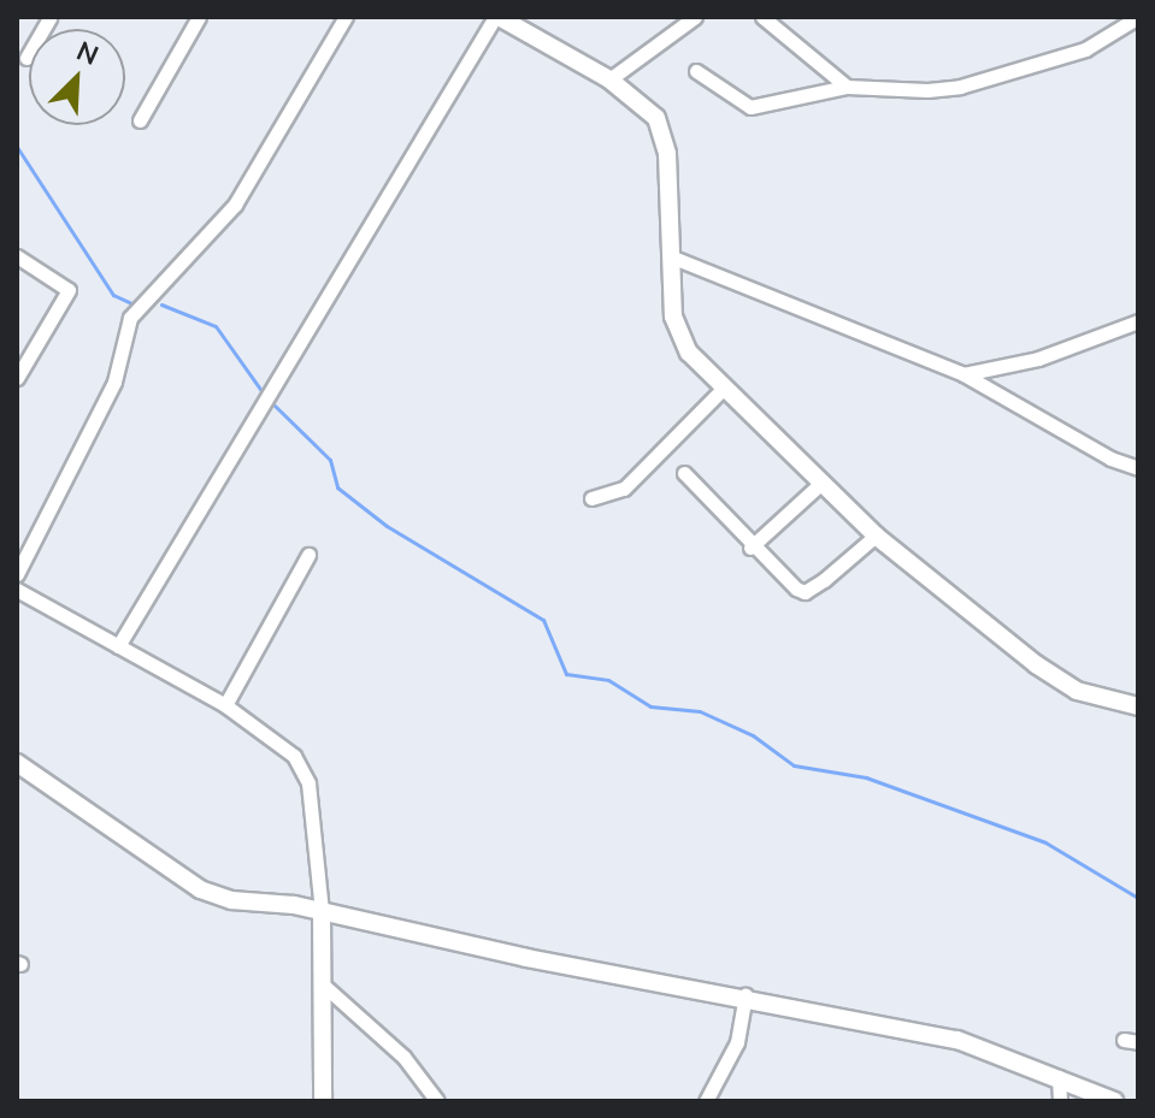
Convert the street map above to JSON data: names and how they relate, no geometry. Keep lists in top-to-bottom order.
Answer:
{
  "north": "top right"
}
